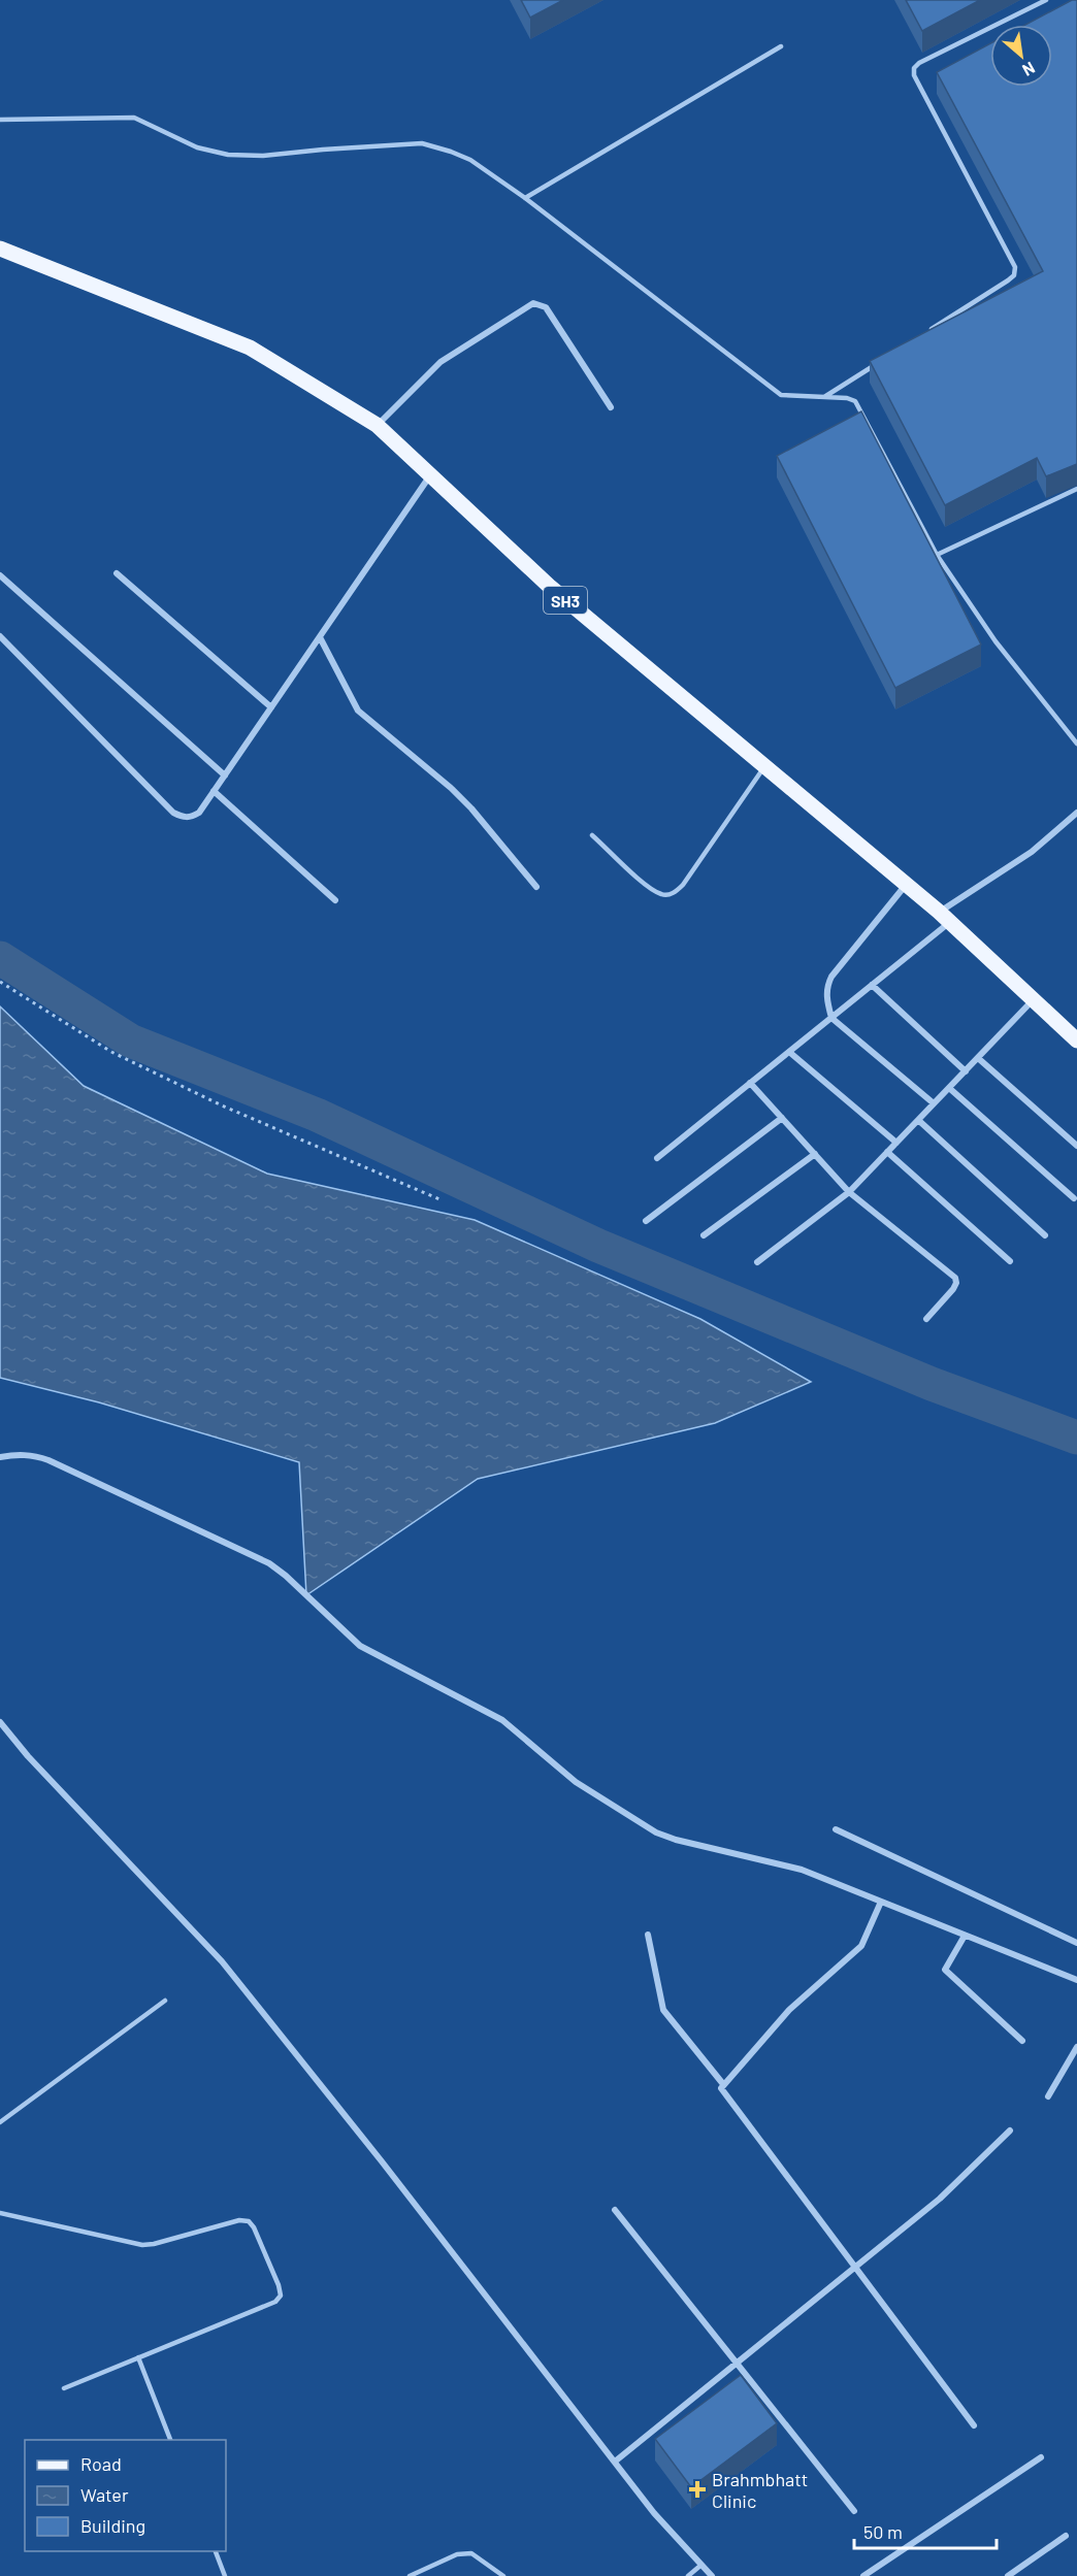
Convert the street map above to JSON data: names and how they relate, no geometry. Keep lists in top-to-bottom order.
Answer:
{
  "streets": {
    "main road": ["SH3"]
  },
  "places": {
    "health": ["Brahmbhatt Clinic"]
  },
  "legend": ["Road", "Water", "Building"],
  "scale_bar": "50 m",
  "north": "bottom right"
}
